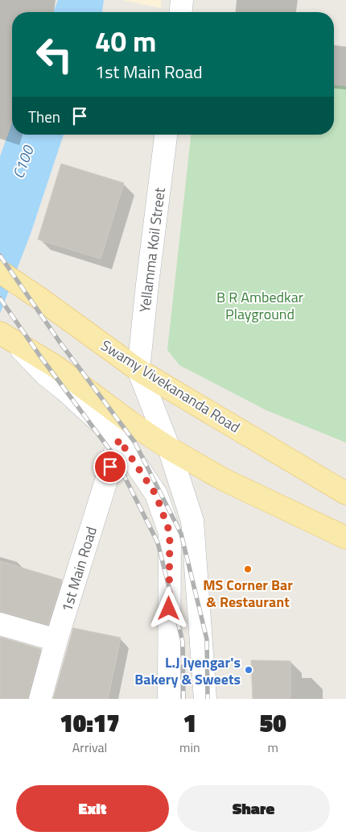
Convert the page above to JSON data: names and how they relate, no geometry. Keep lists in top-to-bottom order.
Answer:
{
  "streets": {
    "main road": ["Yellamma Koil Street", "Swamy Vivekananda Road", "1st Main Road"]
  },
  "crossings": [
    ["Yellamma Koil Street", "Swamy Vivekananda Road"]
  ],
  "water": ["C100"],
  "parks": ["B R Ambedkar Playground"],
  "places": ["MS Corner Bar & Restaurant", "L.J Iyengar's Bakery & Sweets"],
  "page": {
    "turn": ["40 m", "1st Main Road"],
    "then": "Then",
    "eta": [
      "10:17",
      "Arrival",
      "1",
      "min",
      "50",
      "m"
    ],
    "buttons": ["Exit", "Share"]
  }
}
